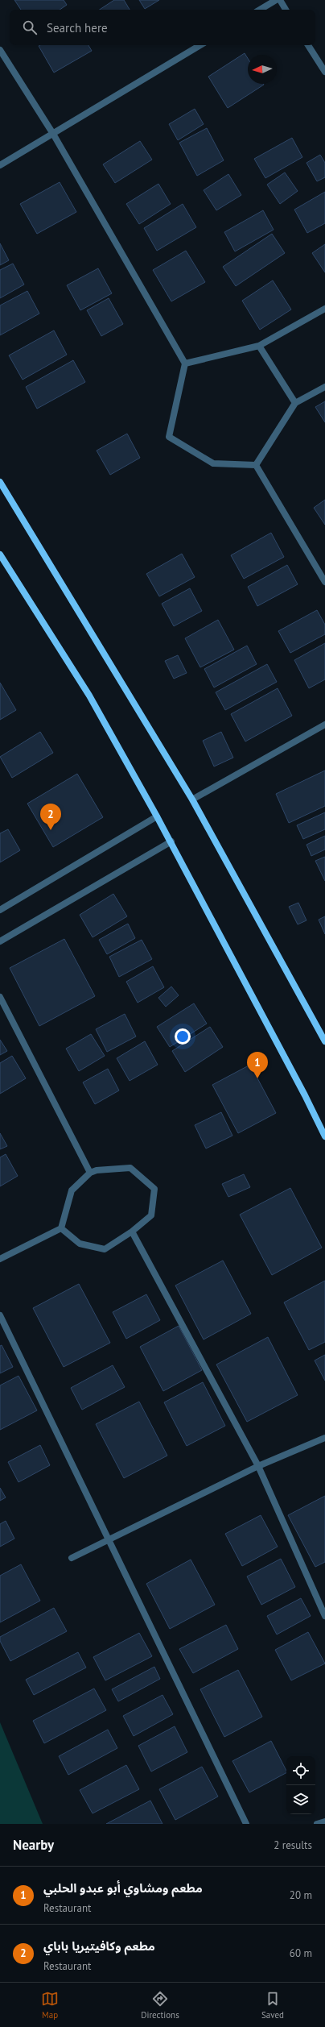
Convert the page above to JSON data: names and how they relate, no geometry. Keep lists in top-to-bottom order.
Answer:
{
  "north": "left",
  "page": {
    "search": "Search here",
    "pins": ["2", "1"],
    "heading": ["Nearby", "2 results"],
    "list": [
      {
        "mark": "1",
        "name": "مطعم ومشاوي أبو عبدو الحلبي",
        "note": "Restaurant",
        "value": "20 m"
      },
      {
        "mark": "2",
        "name": "مطعم وكافيتيريا باباي",
        "note": "Restaurant",
        "value": "60 m"
      }
    ],
    "nav": ["Map", "Directions", "Saved"]
  }
}
